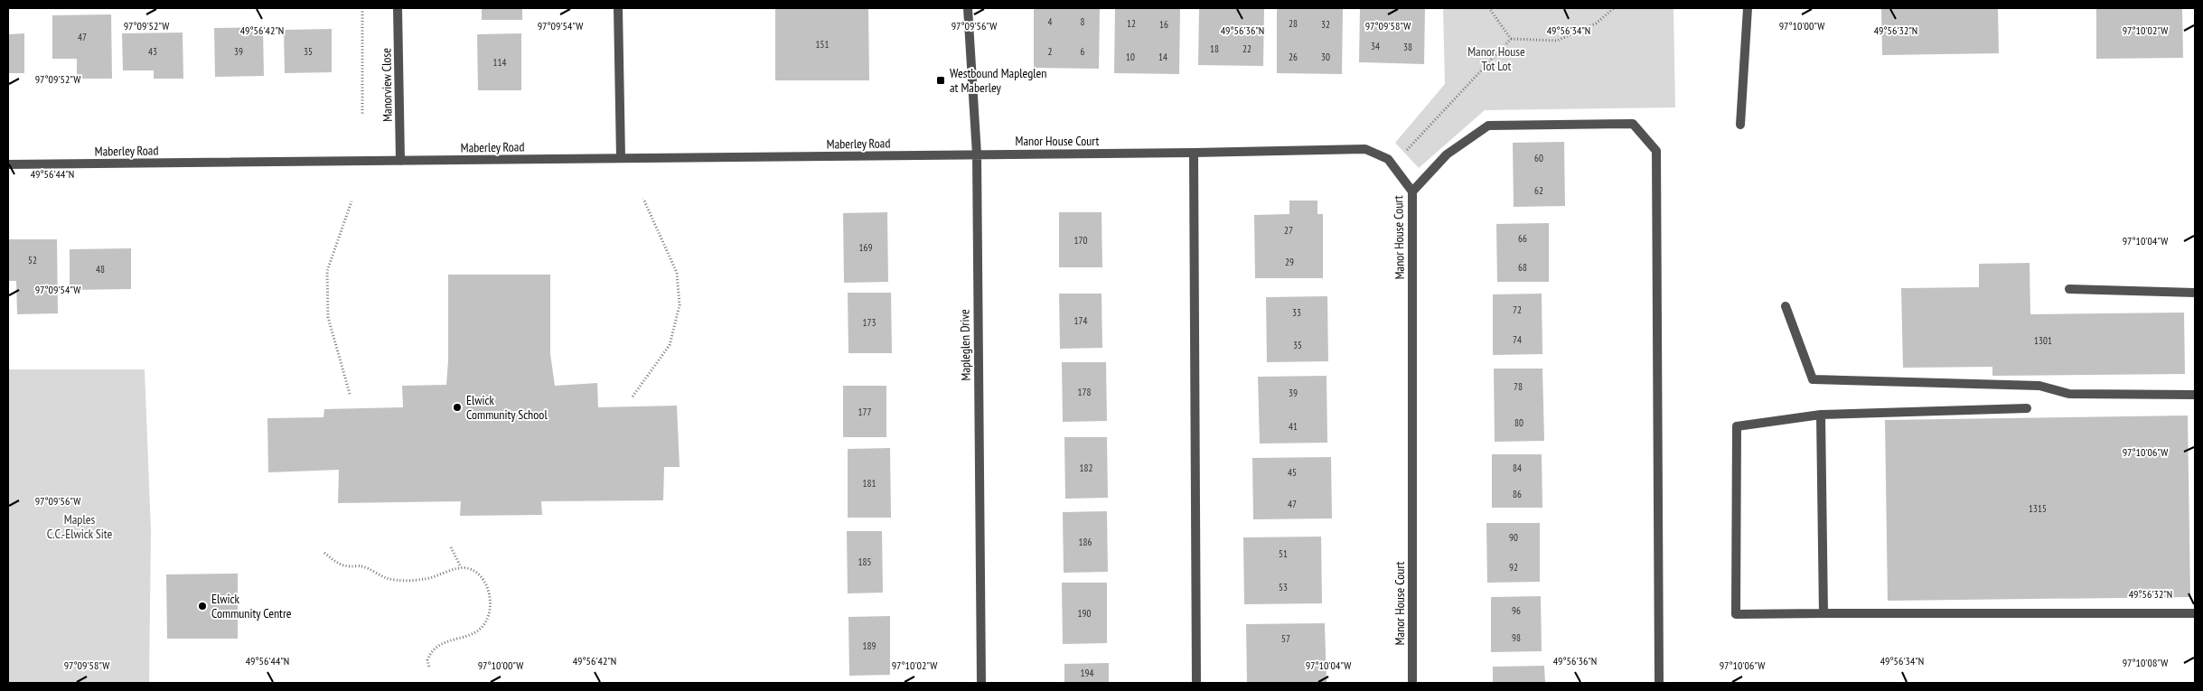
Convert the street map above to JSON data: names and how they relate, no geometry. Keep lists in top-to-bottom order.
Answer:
{
  "streets": {
    "street": [
      "Manorview Close",
      "Manor House Court",
      "Maberley Road",
      "Mapleglen Drive"
    ]
  },
  "crossings": [
    ["Manorview Close", "Maberley Road"],
    ["Manor House Court", "Maberley Road"],
    ["Manor House Court", "Mapleglen Drive"],
    ["Maberley Road", "Mapleglen Drive"]
  ],
  "parks": ["Manor House Tot Lot", "Maples C.C.-Elwick Site"],
  "places": {
    "transit": ["Westbound Mapleglen at Maberley"],
    "other": ["Elwick Community School", "Elwick Community Centre"]
  },
  "house_numbers": [
    "4",
    "8",
    "12",
    "28",
    "16",
    "32",
    "47",
    "151",
    "34",
    "38",
    "18",
    "22",
    "43",
    "39",
    "35",
    "2",
    "6",
    "10",
    "14",
    "26",
    "30",
    "114",
    "60",
    "62",
    "27",
    "66",
    "170",
    "169",
    "52",
    "29",
    "68",
    "48",
    "72",
    "33",
    "174",
    "173",
    "74",
    "1301",
    "35",
    "78",
    "178",
    "39",
    "177",
    "80",
    "41",
    "182",
    "84",
    "45",
    "181",
    "86",
    "47",
    "1315",
    "90",
    "186",
    "51",
    "185",
    "92",
    "53",
    "96",
    "190",
    "98",
    "57",
    "189",
    "194"
  ],
  "coordinates": [
    "97°09'52\"W",
    "97°09'54\"W",
    "97°09'56\"W",
    "97°09'58\"W",
    "97°10'00\"W",
    "49°56'42\"N",
    "49°56'36\"N",
    "49°56'34\"N",
    "49°56'32\"N",
    "97°10'02\"W",
    "49°56'44\"N",
    "97°10'04\"W",
    "97°10'06\"W",
    "97°10'08\"W"
  ]
}
